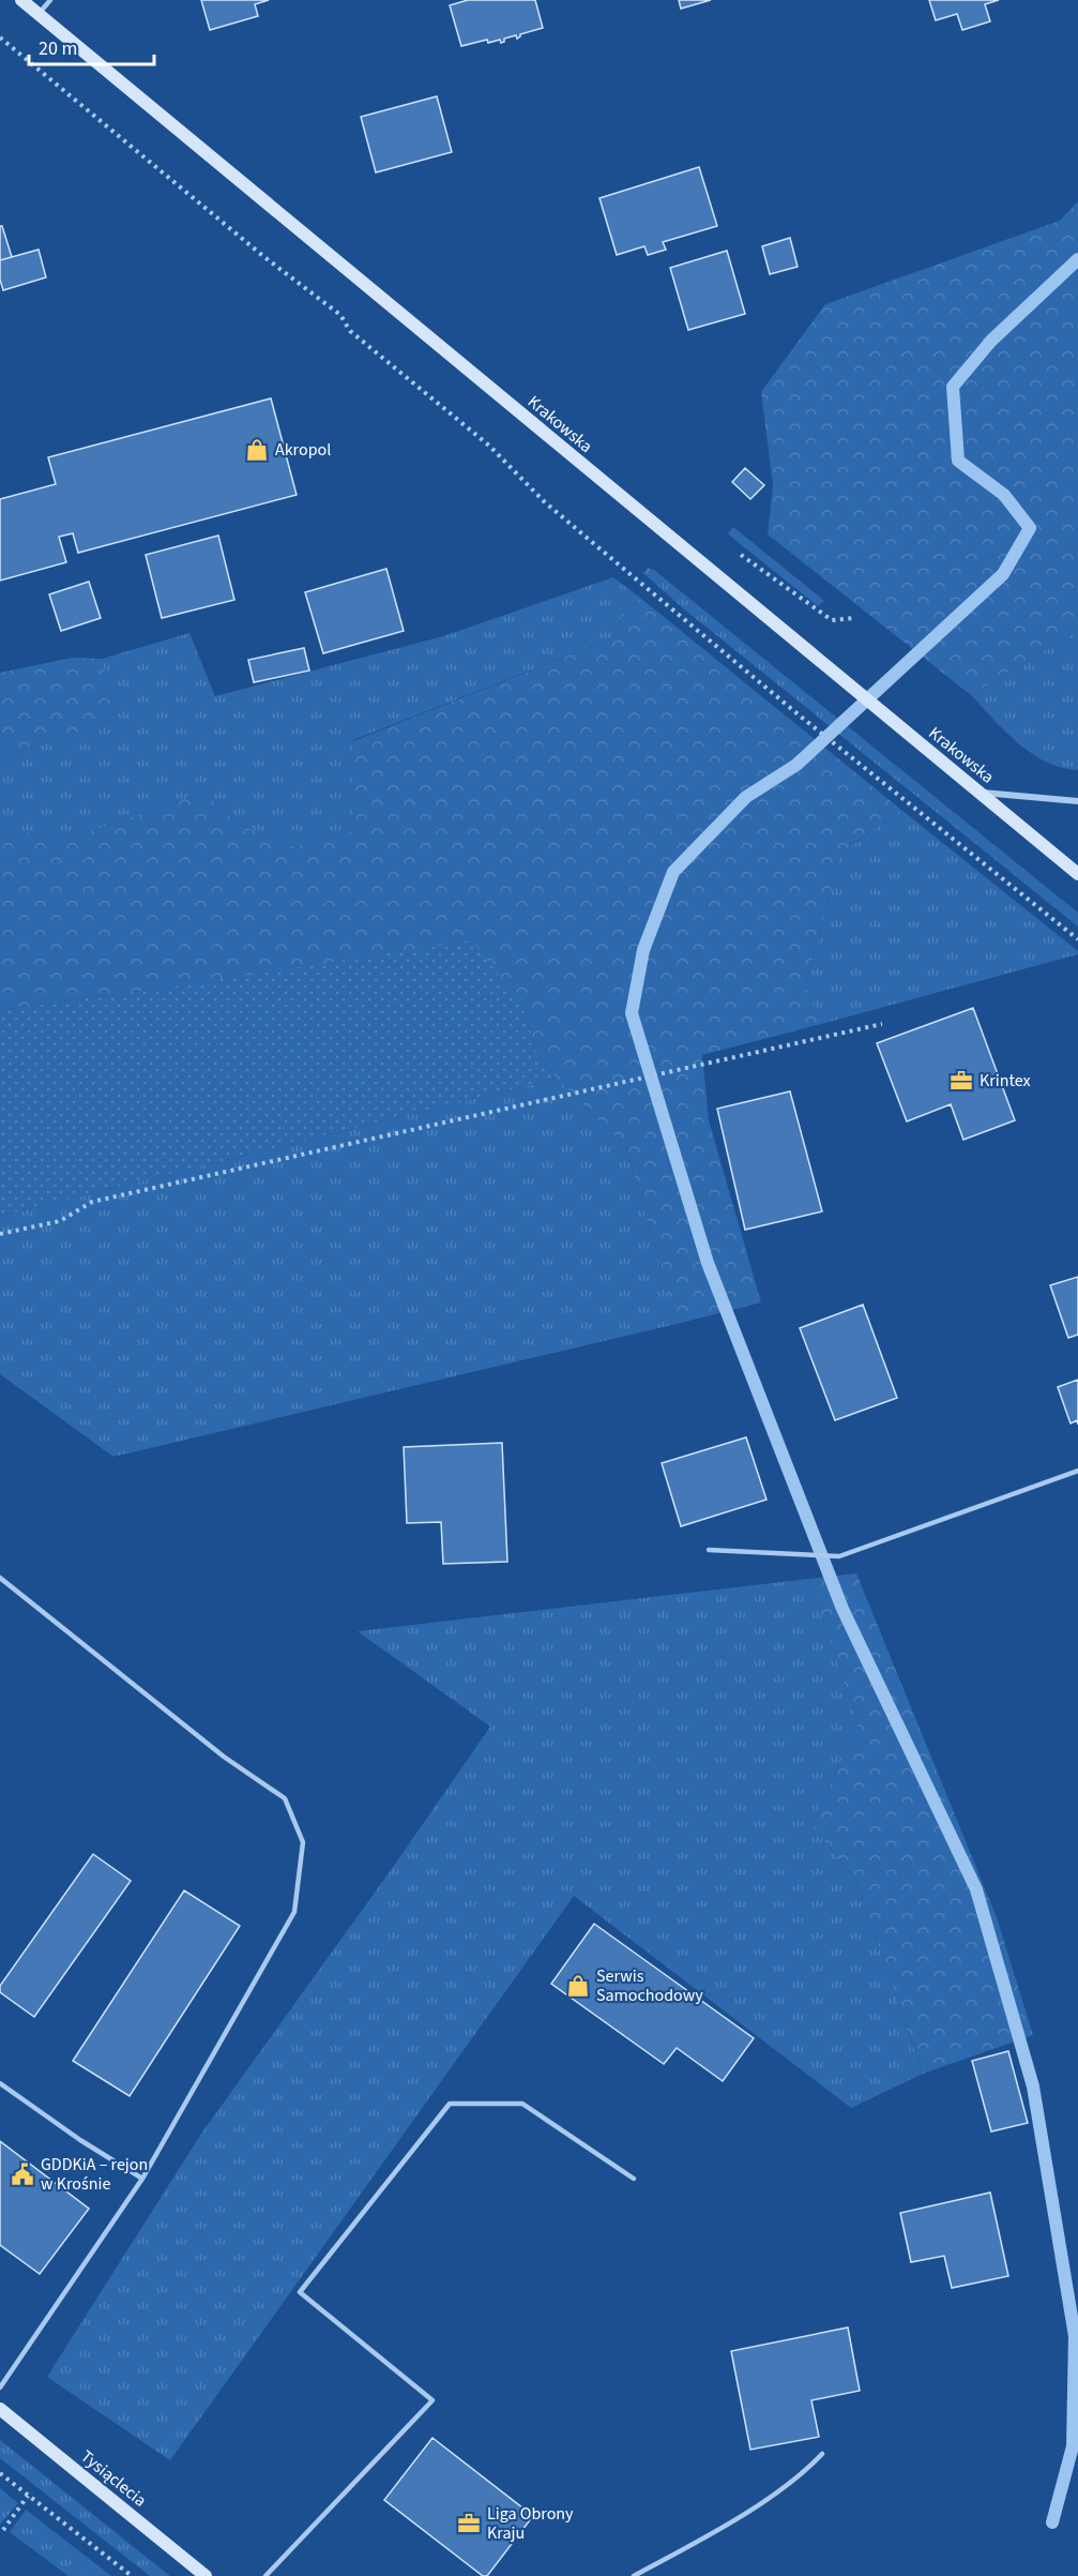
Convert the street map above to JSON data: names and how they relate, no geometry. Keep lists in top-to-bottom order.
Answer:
{
  "streets": {
    "main road": ["Krakowska", "Tysiąclecia"]
  },
  "places": {
    "shop": ["Akropol", "Serwis Samochodowy"],
    "office": ["Krintex", "Liga Obrony Kraju"],
    "public building": ["GDDKiA – rejon w Krośnie"]
  },
  "scale_bar": "20 m"
}
